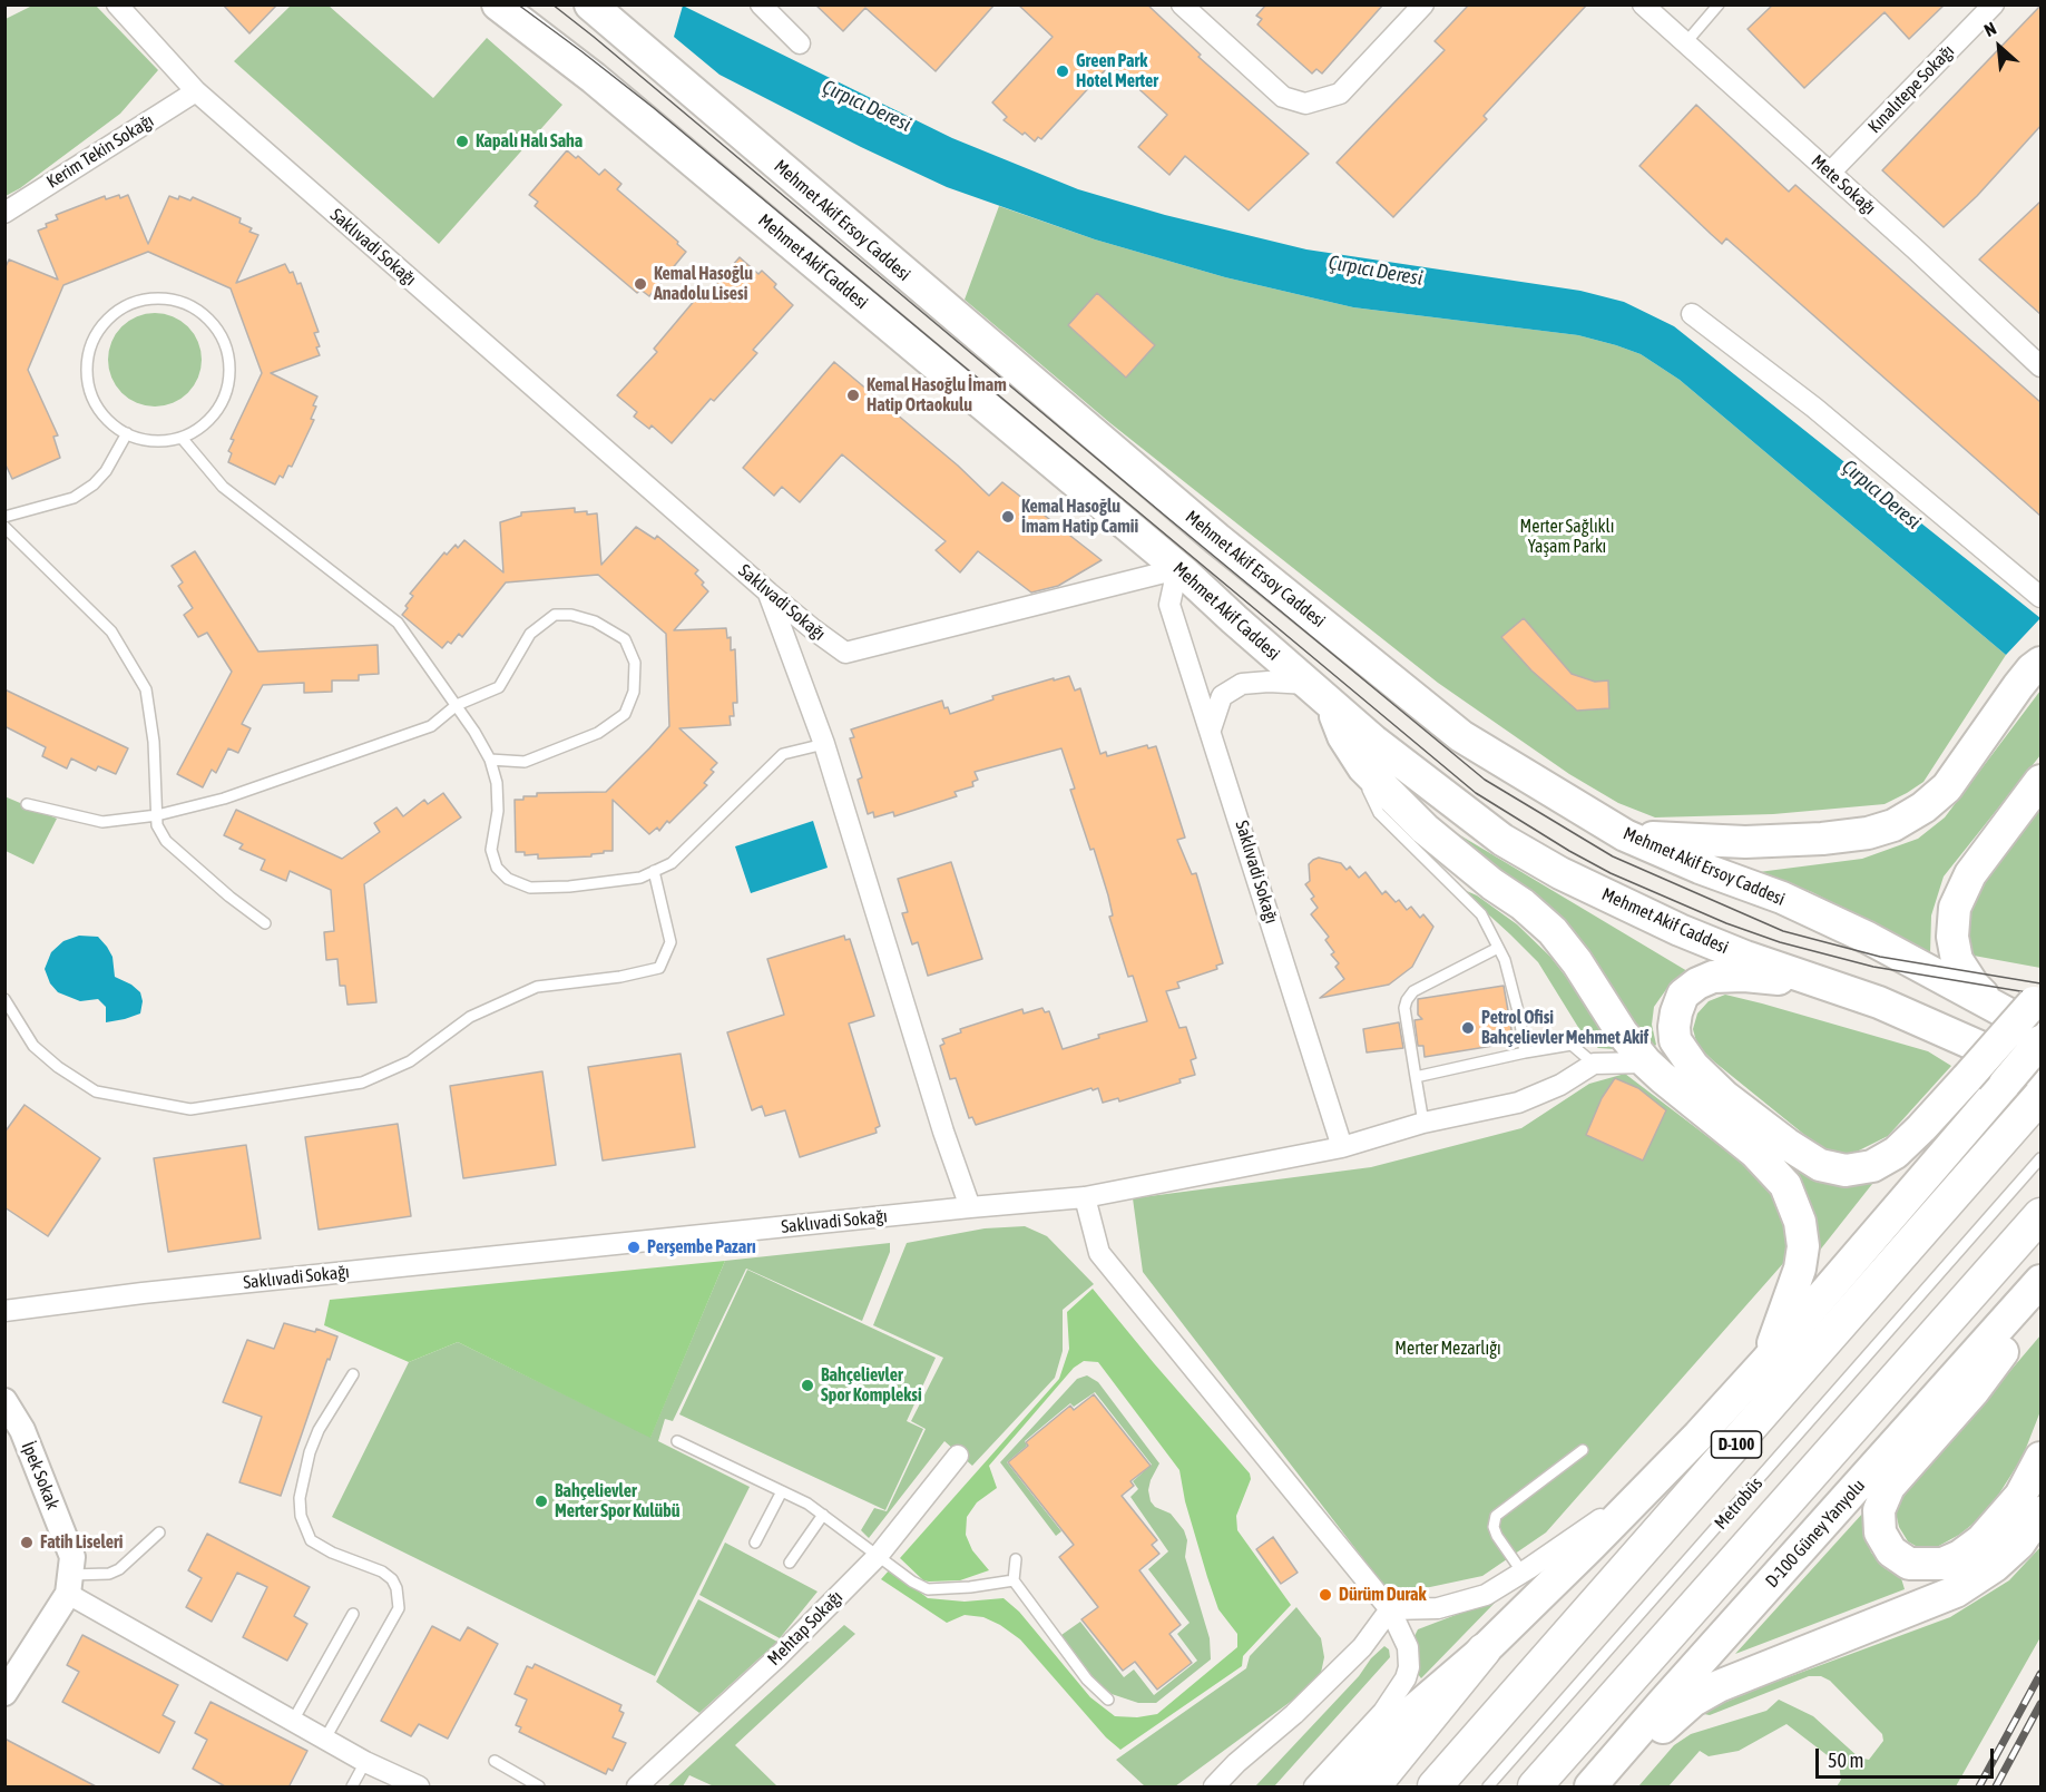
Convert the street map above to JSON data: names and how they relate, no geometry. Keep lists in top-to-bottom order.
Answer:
{
  "streets": {
    "highway": ["D-100"],
    "main road": ["Mehmet Akif Ersoy Caddesi", "Mehmet Akif Caddesi", "D-100 Güney Yanyolu"],
    "street": [
      "Kınalıtepe Sokağı",
      "Kerim Tekin Sokağı",
      "Mete Sokağı",
      "Saklıvadi Sokağı",
      "İpek Sokak",
      "Mehtap Sokağı"
    ],
    "lane": ["Metrobüs"]
  },
  "crossings": [
    ["Kınalıtepe Sokağı", "Mete Sokağı"],
    ["Kerim Tekin Sokağı", "Saklıvadi Sokağı"],
    ["Mehmet Akif Caddesi", "D-100"]
  ],
  "water": ["Çırpıcı Deresi"],
  "parks": ["Merter Sağlıklı Yaşam Parkı", "Merter Mezarlığı"],
  "places": [
    "Green Park Hotel Merter",
    "Kapalı Halı Saha",
    "Kemal Hasoğlu Anadolu Lisesi",
    "Kemal Hasoğlu İmam Hatip Ortaokulu",
    "Kemal Hasoğlu İmam Hatip Camii",
    "Petrol Ofisi Bahçelievler Mehmet Akif",
    "Perşembe Pazarı",
    "Bahçelievler Spor Kompleksi",
    "Bahçelievler Merter Spor Kulübü",
    "Fatih Liseleri",
    "Dürüm Durak"
  ],
  "scale_bar": "50 m",
  "north": "top left"
}
